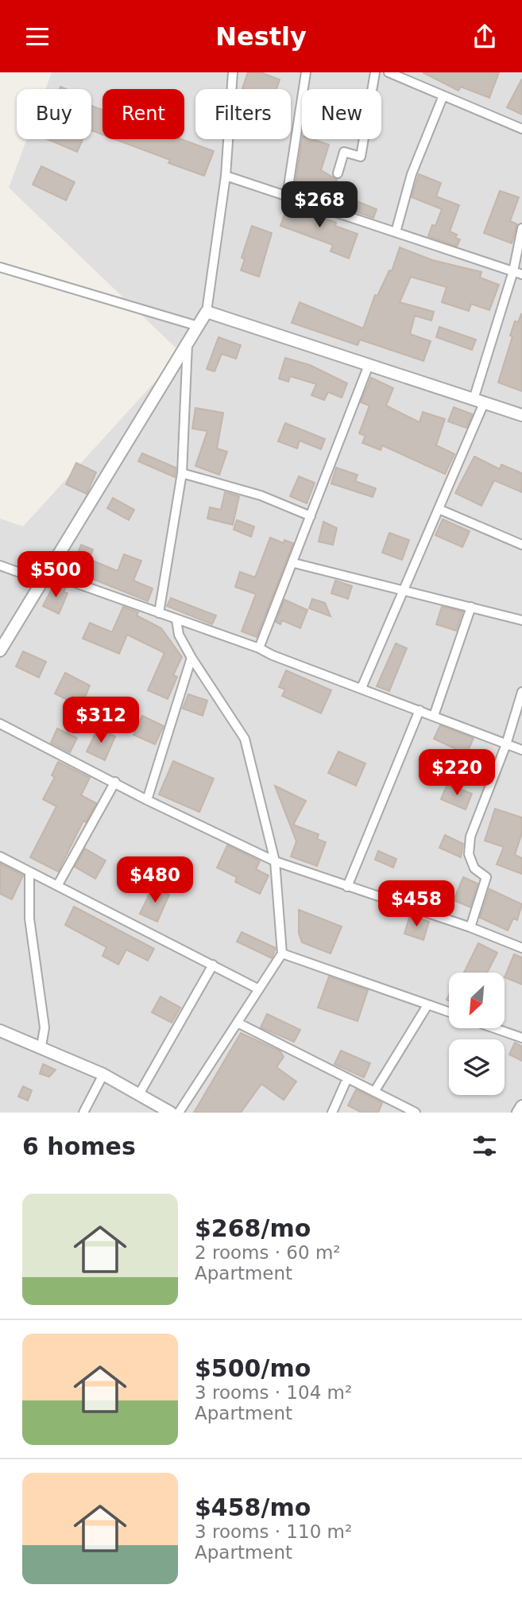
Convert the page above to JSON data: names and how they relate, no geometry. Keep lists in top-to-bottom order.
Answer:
{
  "north": "bottom left",
  "page": {
    "header": "Nestly",
    "chip": [
      "Buy",
      "Rent",
      "Filters",
      "New"
    ],
    "price": [
      "$268",
      "$500",
      "$312",
      "$220",
      "$480",
      "$458"
    ],
    "heading": "6 homes",
    "list": [
      {
        "name": "$268/mo",
        "note": "2 rooms · 60 m² · Apartment"
      },
      {
        "name": "$500/mo",
        "note": "3 rooms · 104 m² · Apartment"
      },
      {
        "name": "$458/mo",
        "note": "3 rooms · 110 m² · Apartment"
      }
    ]
  }
}
